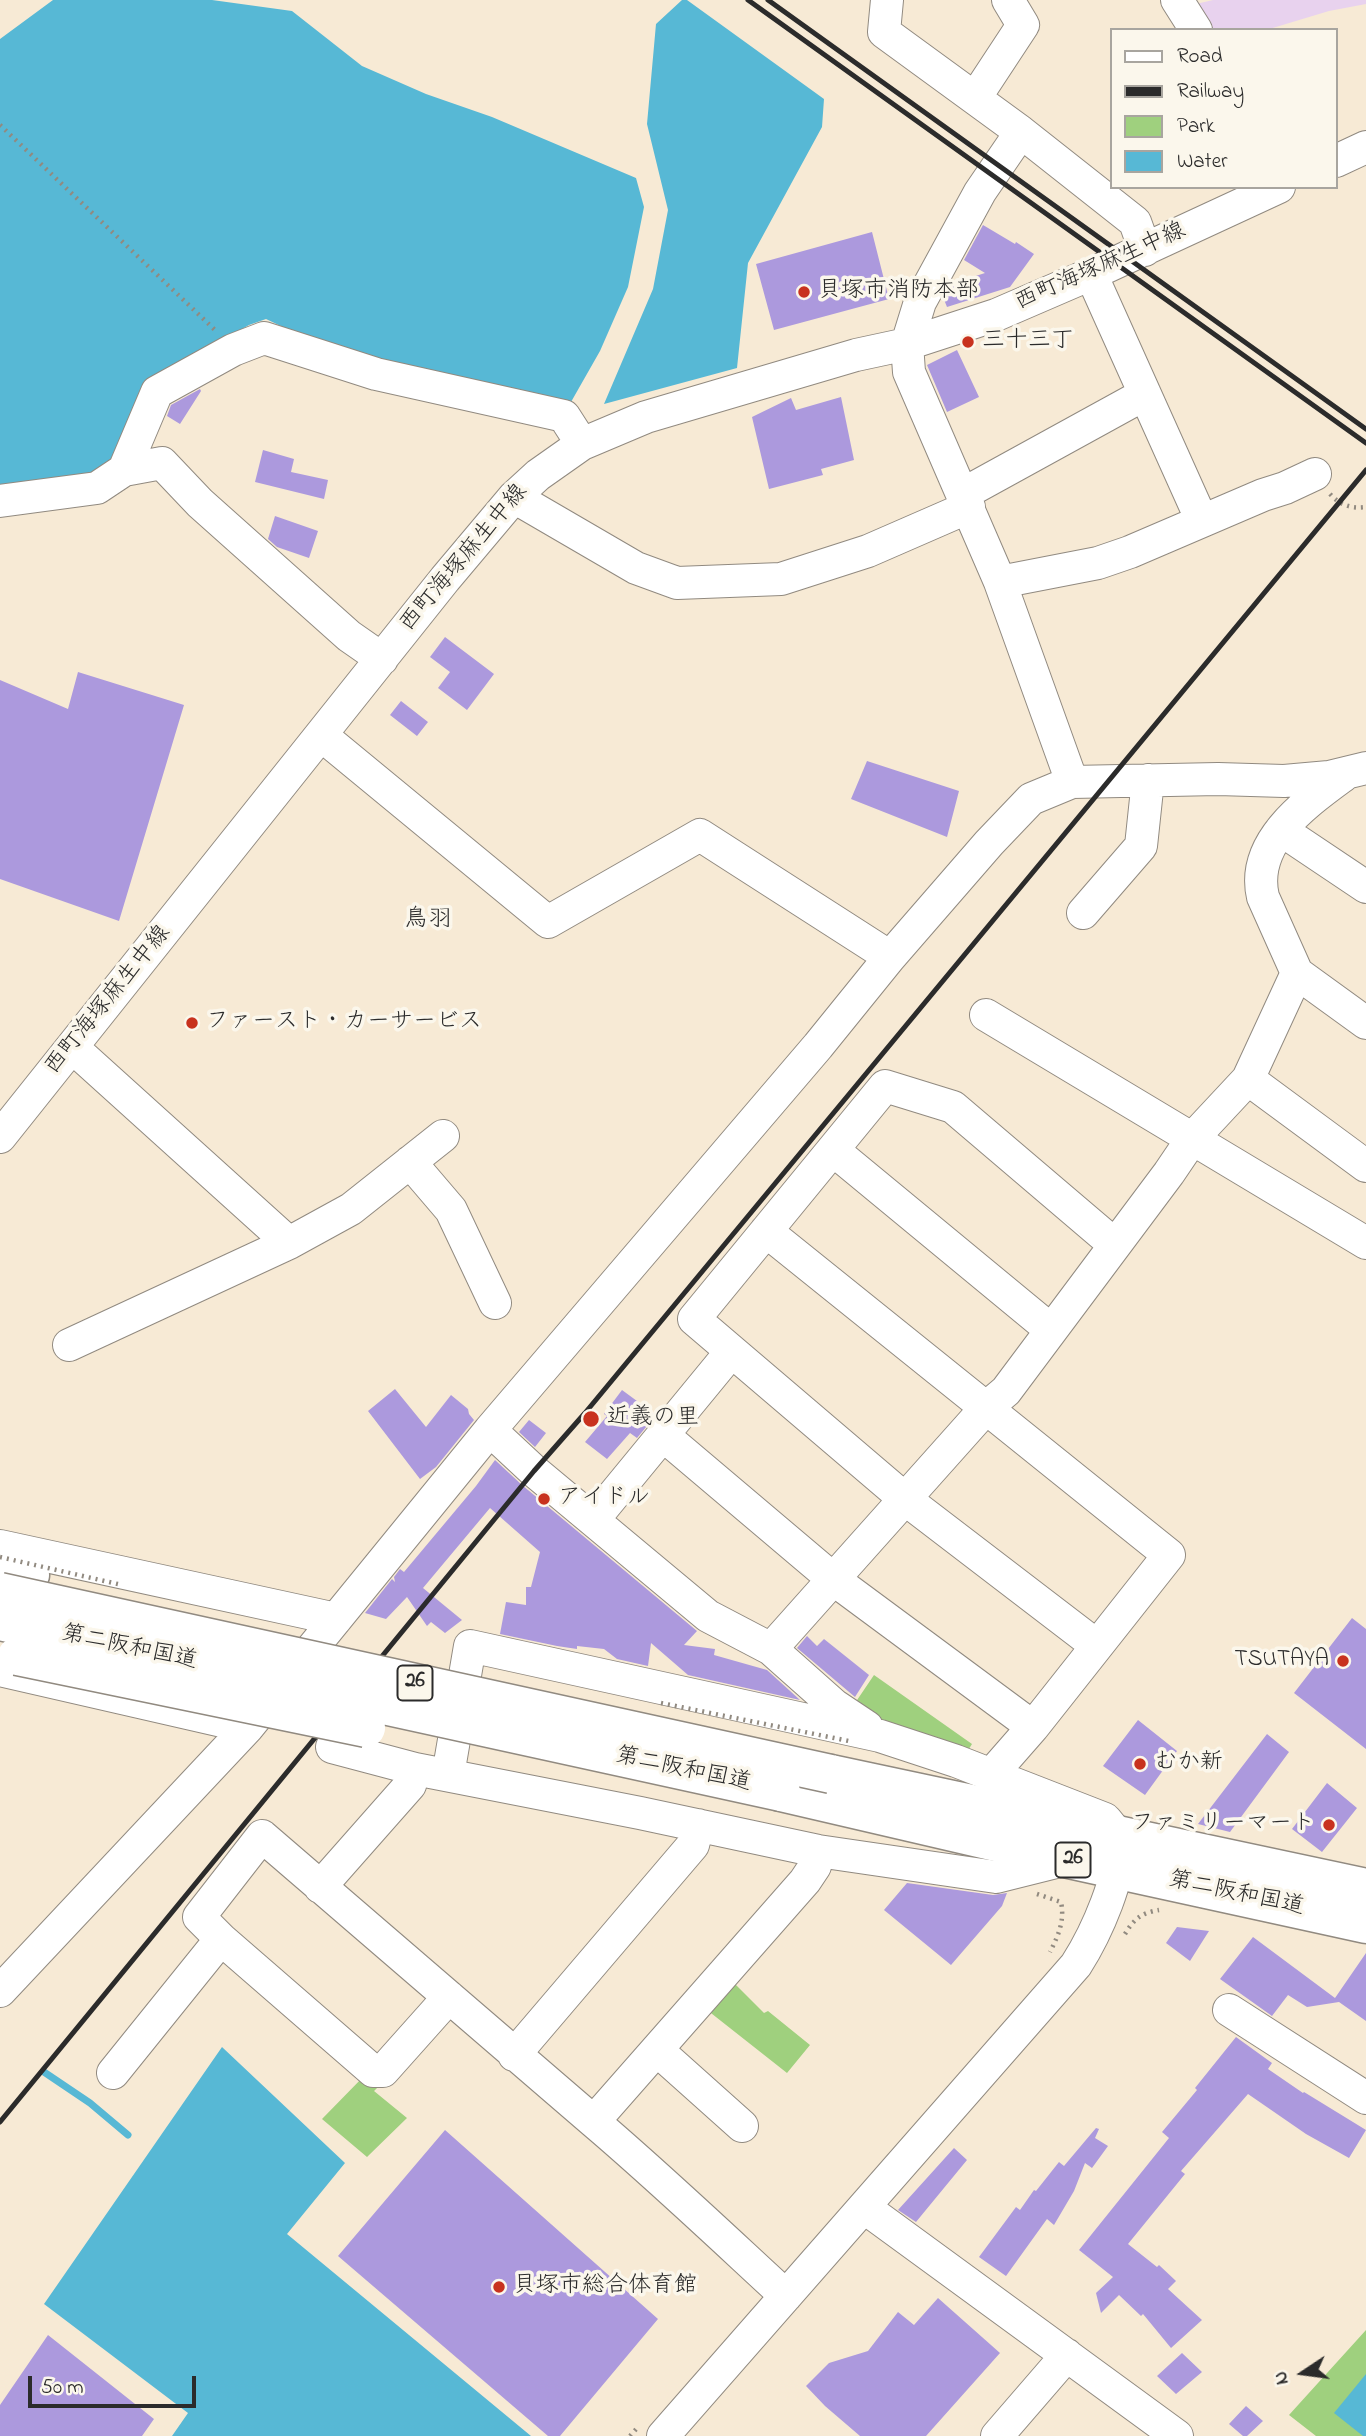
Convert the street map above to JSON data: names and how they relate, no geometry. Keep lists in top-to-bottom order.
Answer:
{
  "streets": {
    "highway": ["第二阪和国道", "26"],
    "street": ["西町海塚麻生中線"]
  },
  "districts": ["鳥羽"],
  "places": [
    "貝塚市消防本部",
    "三十三丁",
    "ファースト・カーサービス",
    "近義の里",
    "アイドル",
    "TSUTAYA",
    "むか新",
    "ファミリーマート",
    "貝塚市総合体育館"
  ],
  "legend": [
    "Road",
    "Railway",
    "Park",
    "Water"
  ],
  "scale_bar": "50 m",
  "north": "left"
}
